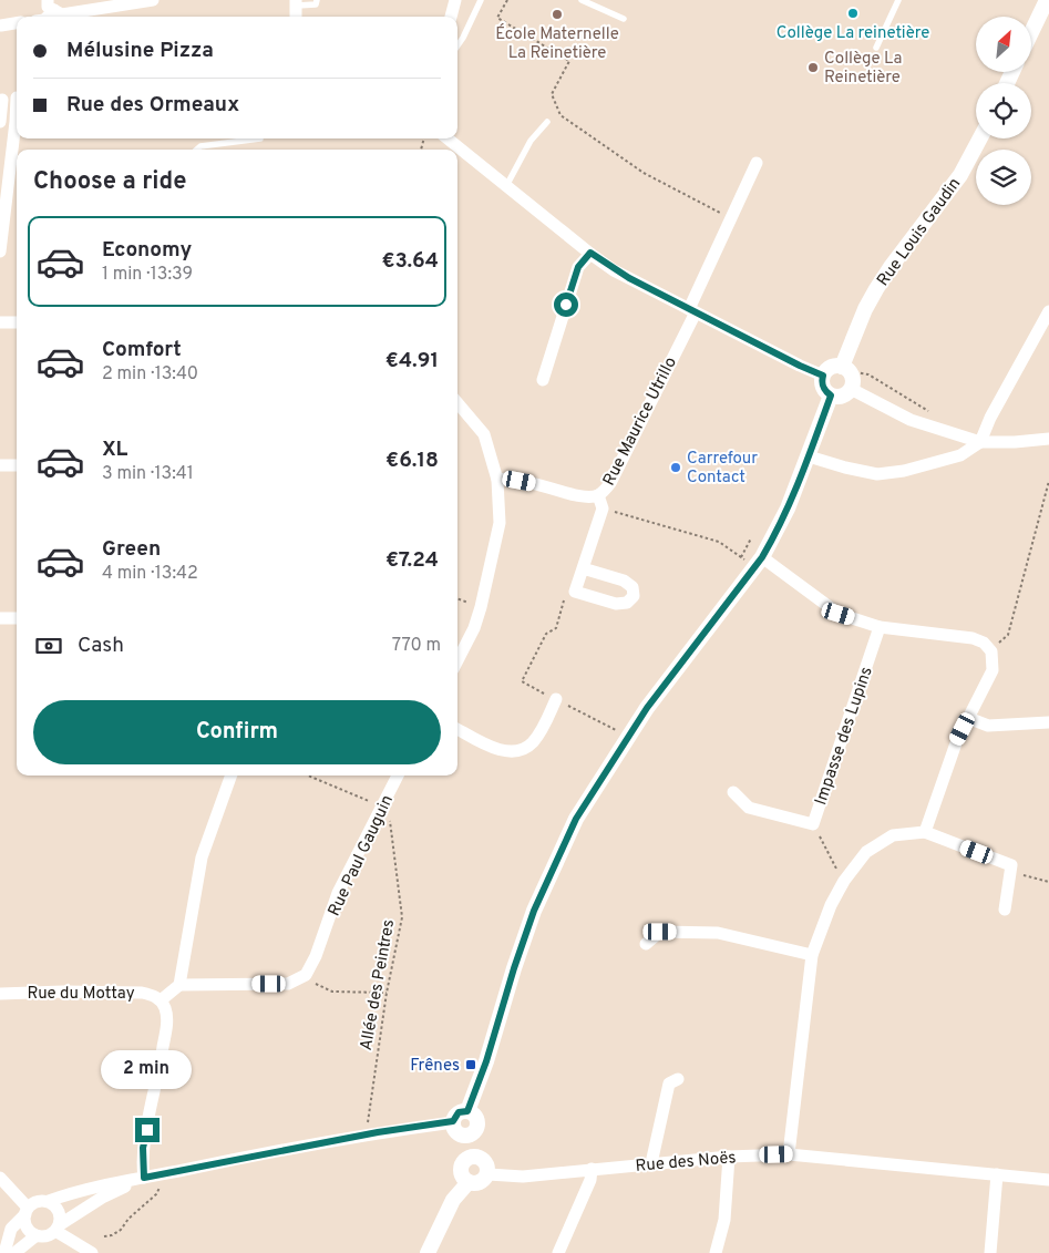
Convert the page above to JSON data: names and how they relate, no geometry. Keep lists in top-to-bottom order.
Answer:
{
  "streets": {
    "street": [
      "Rue Louis Gaudin",
      "Rue Maurice Utrillo",
      "Impasse des Lupins",
      "Rue Paul Gauguin",
      "Rue du Mottay",
      "Rue des Noës"
    ],
    "path": ["Allée des Peintres"]
  },
  "crossings": [
    ["Rue Paul Gauguin", "Allée des Peintres"]
  ],
  "places": {
    "other": [
      "Collège La reinetière",
      "École Maternelle La Reinetière",
      "Collège La Reinetière",
      "Carrefour Contact"
    ],
    "transit": ["Frênes"]
  },
  "north": "top right",
  "page": {
    "banner": ["Mélusine Pizza", "Rue des Ormeaux"],
    "heading": "Choose a ride",
    "list": [
      {
        "name": "Economy",
        "note": "1 min · 13:39",
        "value": "€3.64"
      },
      {
        "name": "Comfort",
        "note": "2 min · 13:40",
        "value": "€4.91"
      },
      {
        "name": "XL",
        "note": "3 min · 13:41",
        "value": "€6.18"
      },
      {
        "name": "Green",
        "note": "4 min · 13:42",
        "value": "€7.24"
      }
    ],
    "pay": ["Cash", "770 m"],
    "buttons": "Confirm",
    "bubble": "2 min"
  }
}
